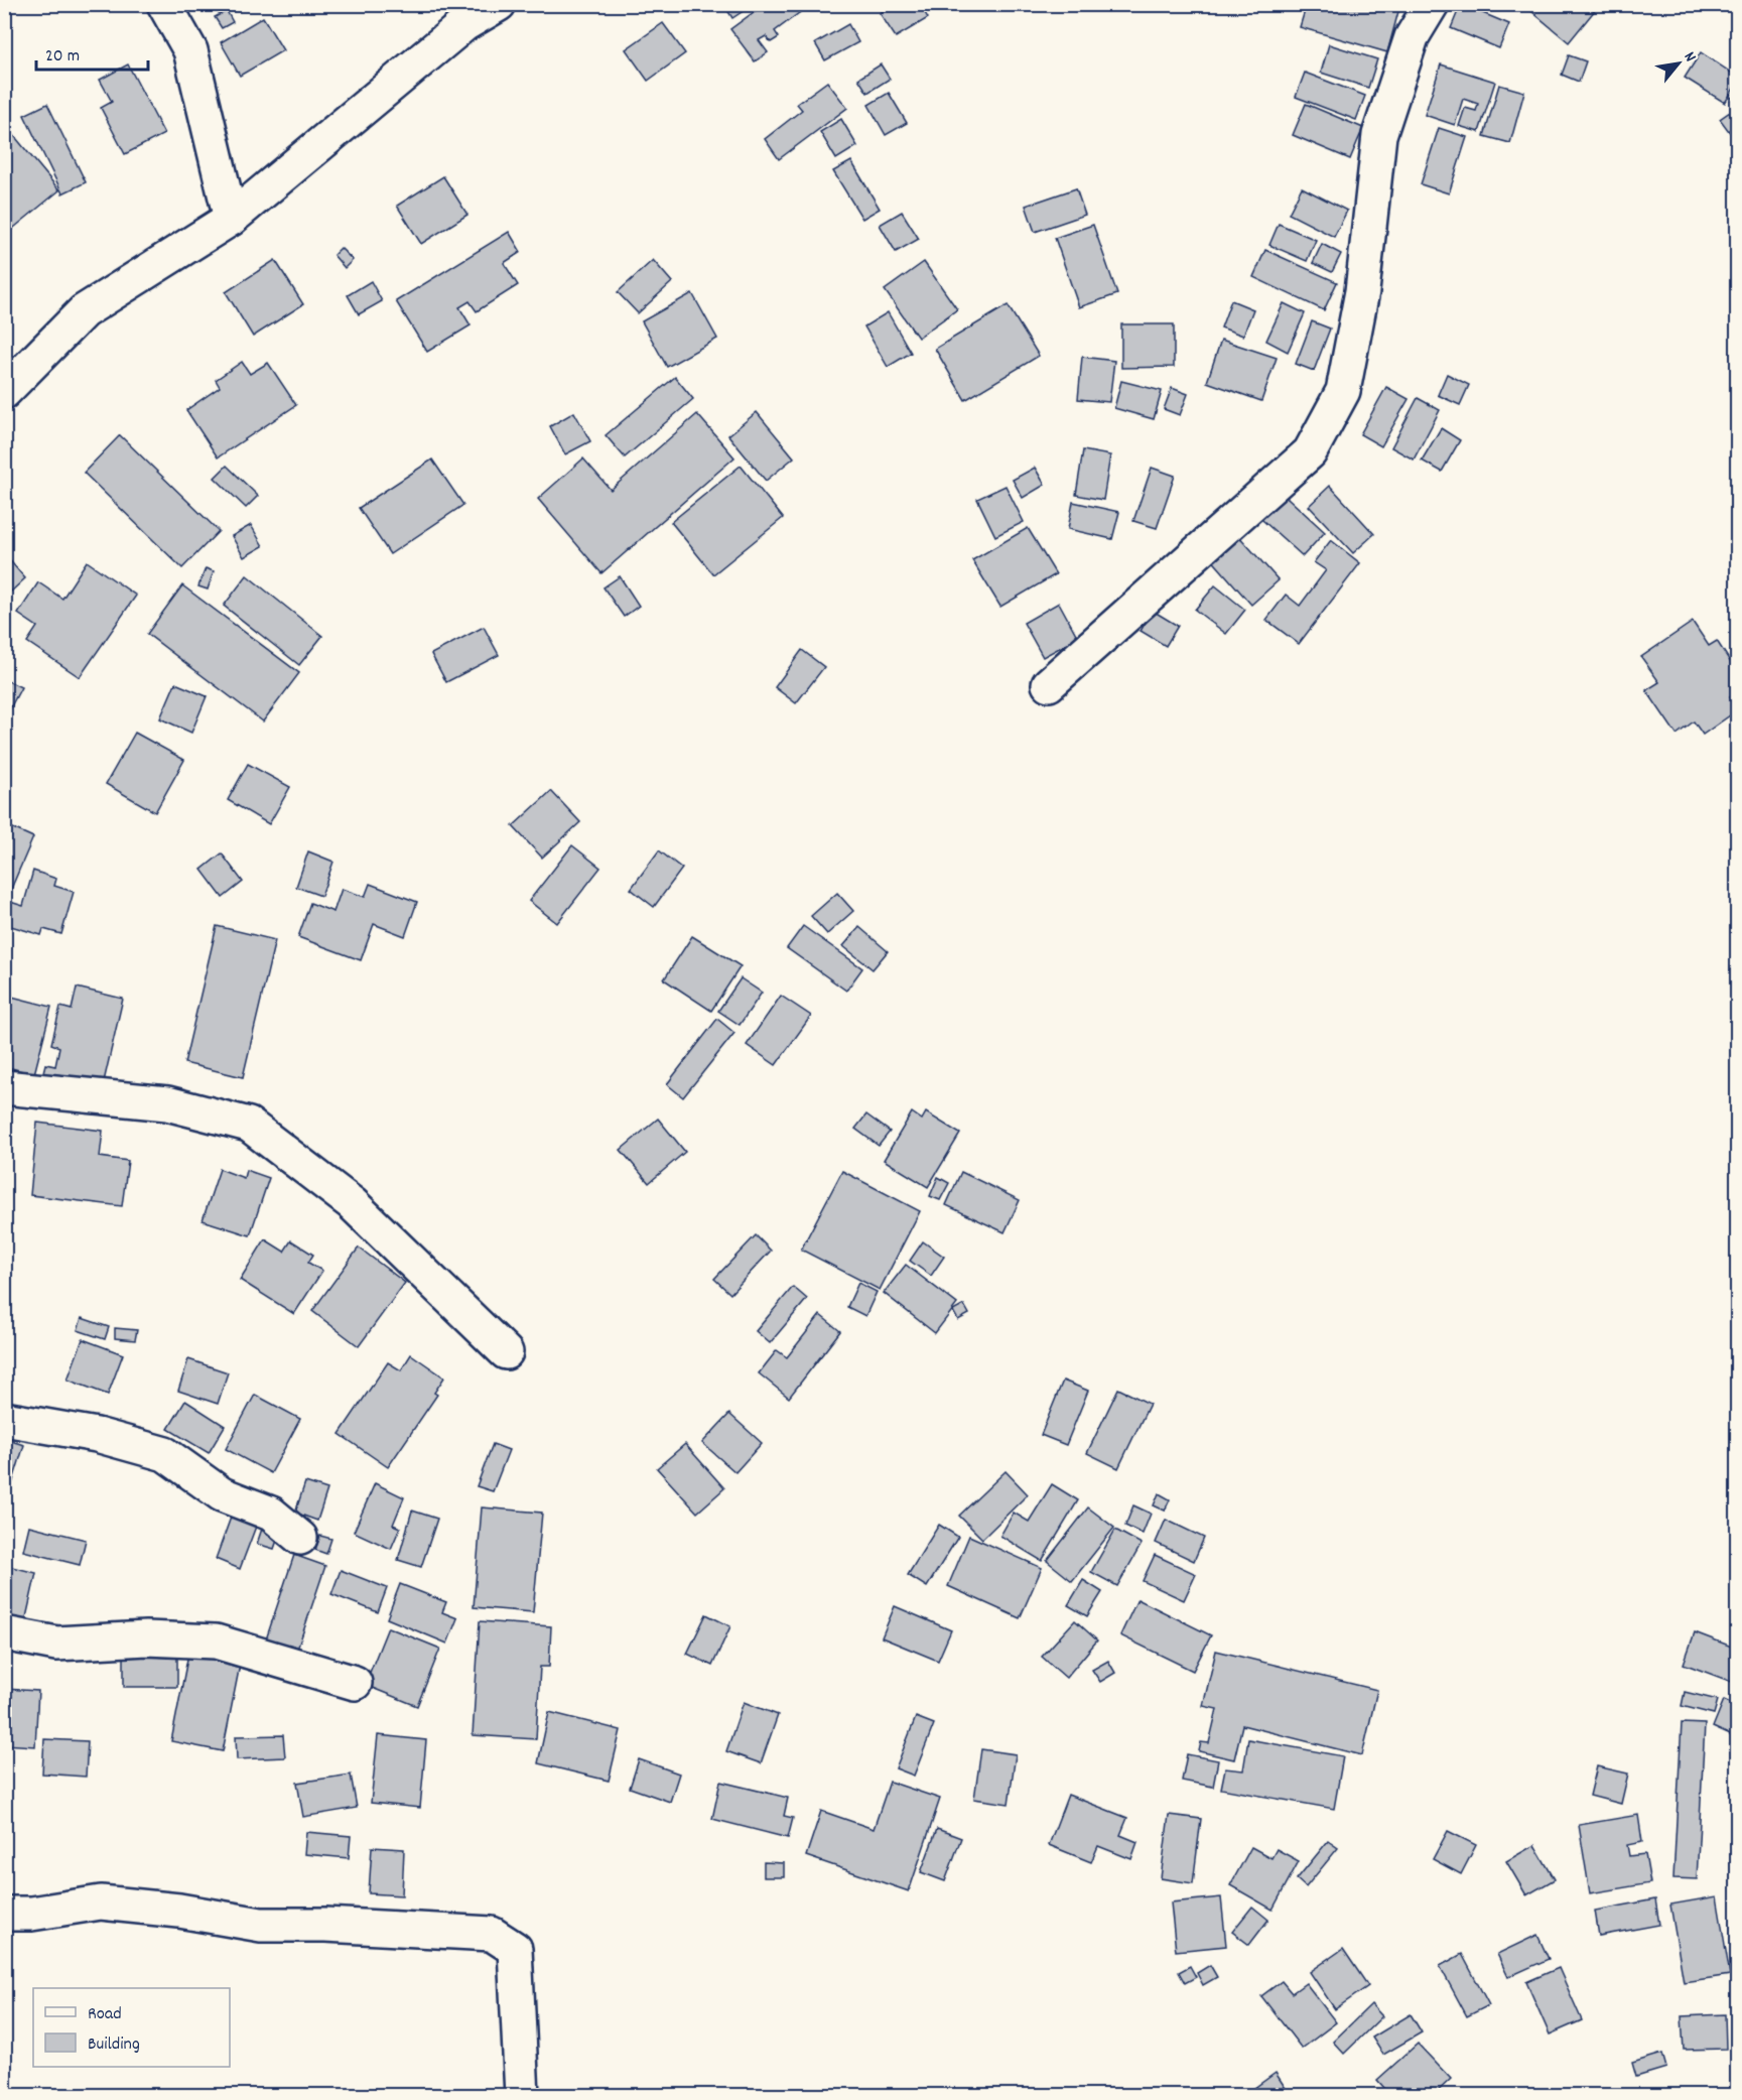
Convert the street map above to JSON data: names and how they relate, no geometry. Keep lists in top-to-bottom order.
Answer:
{
  "legend": ["Road", "Building"],
  "scale_bar": "20 m",
  "north": "top right"
}
